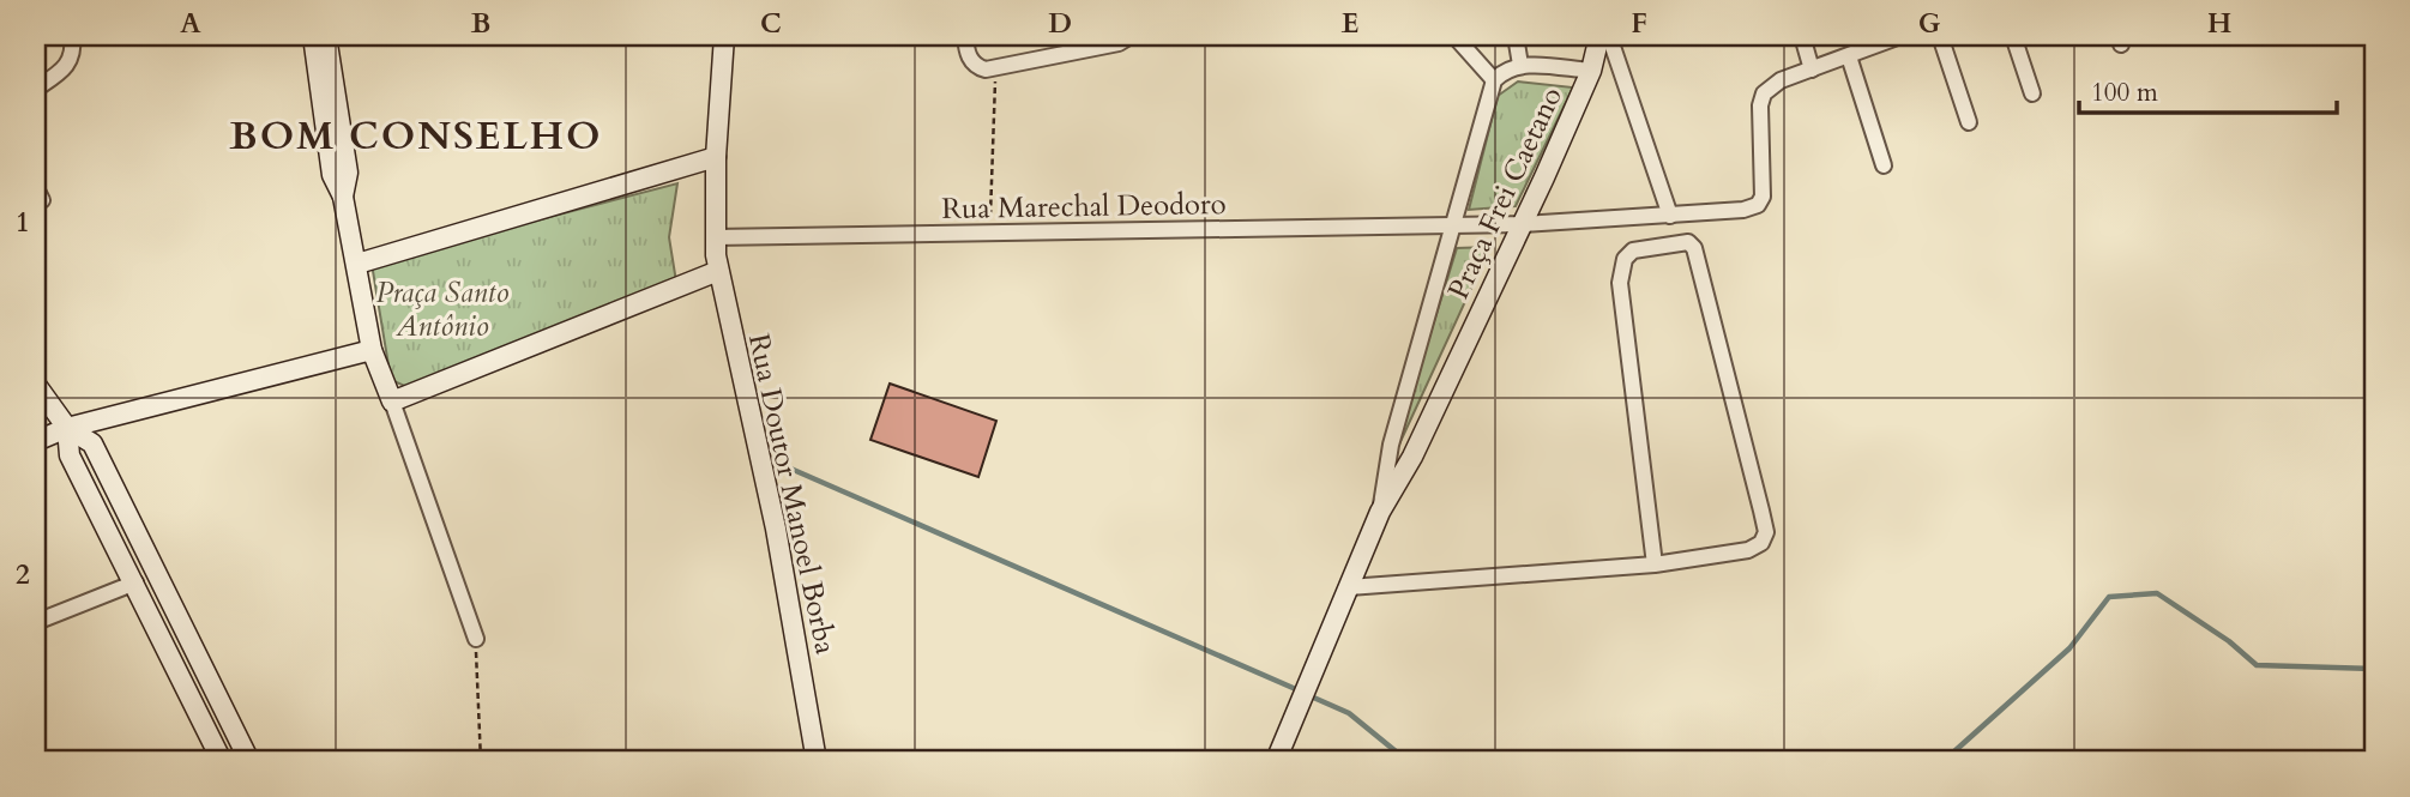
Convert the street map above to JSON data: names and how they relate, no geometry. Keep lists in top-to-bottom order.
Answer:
{
  "streets": {
    "street": ["Praça Frei Caetano", "Rua Marechal Deodoro", "Rua Doutor Manoel Borba"]
  },
  "crossings": [
    ["Praça Frei Caetano", "Rua Marechal Deodoro"],
    ["Rua Marechal Deodoro", "Rua Doutor Manoel Borba"]
  ],
  "districts": ["BOM CONSELHO"],
  "parks": ["Praça Santo Antônio"],
  "scale_bar": "100 m",
  "grid": {
    "columns": [
      "A",
      "B",
      "C",
      "D",
      "E",
      "F",
      "G",
      "H"
    ],
    "rows": ["1", "2"]
  }
}
